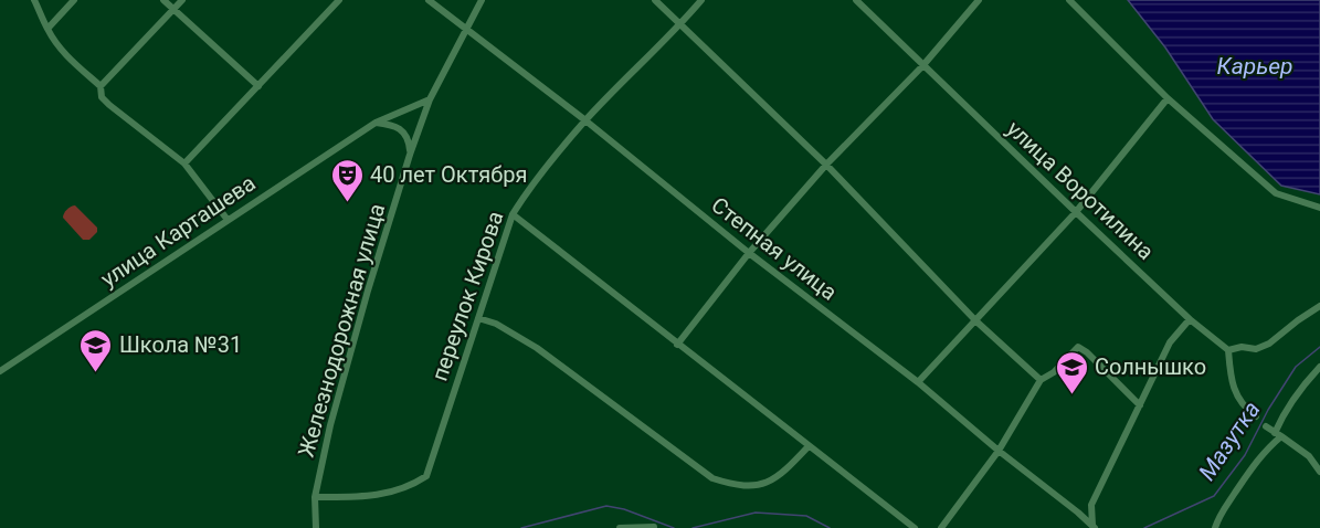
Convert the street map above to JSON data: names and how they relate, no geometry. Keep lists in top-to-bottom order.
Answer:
{
  "streets": {
    "street": [
      "улица Воротилина",
      "улица Карташева",
      "Степная улица",
      "переулок Кирова",
      "Железнодорожная улица"
    ]
  },
  "crossings": [
    ["улица Карташева", "Железнодорожная улица"],
    ["Степная улица", "переулок Кирова"],
    ["Степная улица", "Железнодорожная улица"],
    ["переулок Кирова", "Железнодорожная улица"]
  ],
  "water": ["Карьер", "Мазутка"],
  "places": {
    "theatre": ["40 лет Октября"],
    "school or university": ["Школа №31", "Солнышко"]
  }
}
